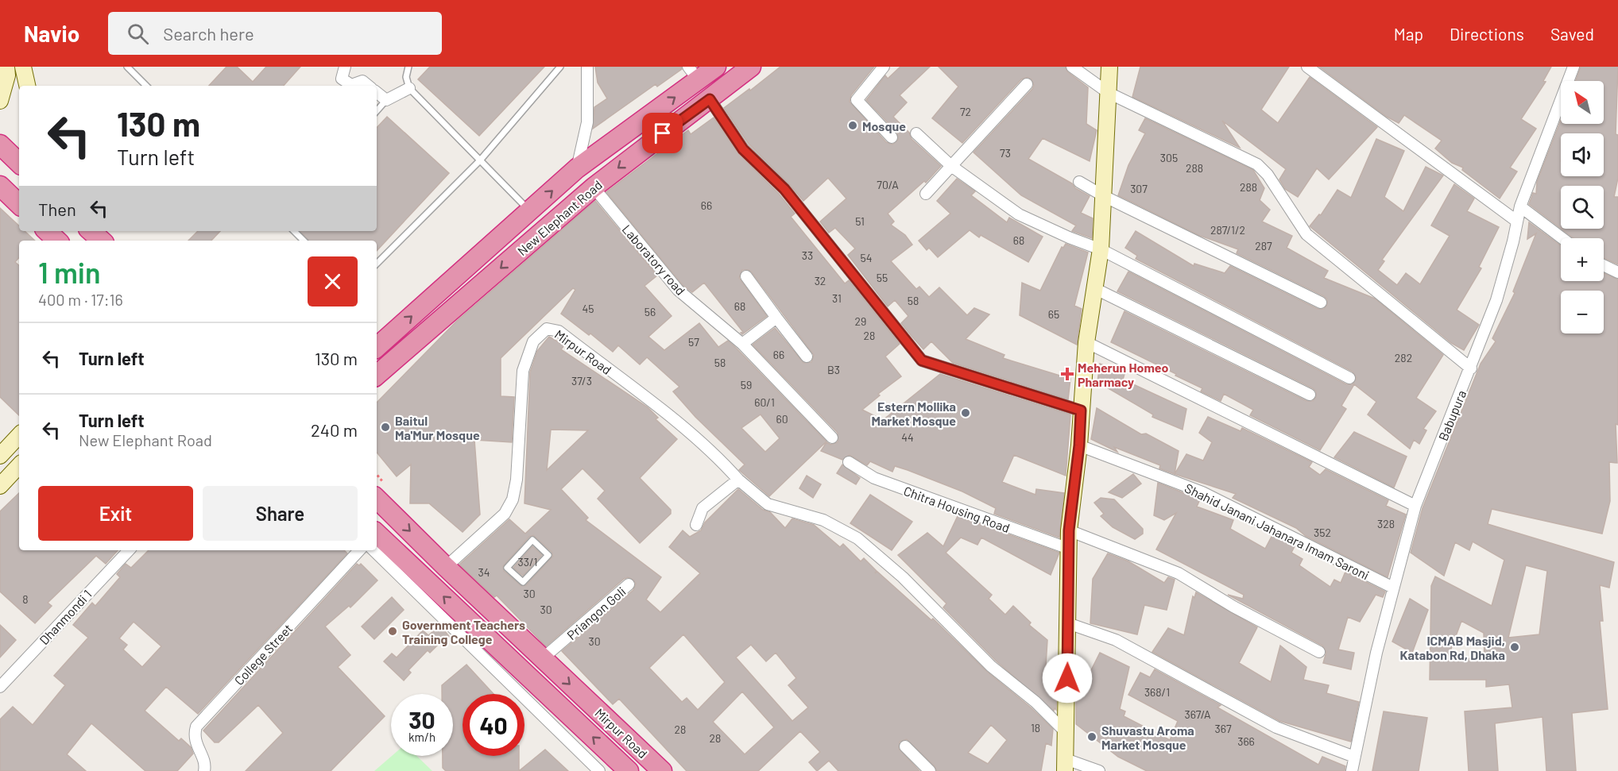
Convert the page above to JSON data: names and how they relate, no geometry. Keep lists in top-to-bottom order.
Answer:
{
  "streets": {
    "highway": ["New Elephant Road", "Mirpur Road"],
    "street": [
      "Laboratory road",
      "Babupura",
      "Chitra Housing Road",
      "Shahid Janani Jahanara Imam Saroni",
      "Priangon Goli",
      "Dhanmondi 1",
      "College Street"
    ]
  },
  "crossings": [
    ["New Elephant Road", "Laboratory road"],
    ["Mirpur Road", "Priangon Goli"],
    ["Babupura", "Shahid Janani Jahanara Imam Saroni"]
  ],
  "places": {
    "other": [
      "Mosque",
      "Estern Mollika Market Mosque",
      "Baitul Ma'Mur Mosque",
      "Government Teachers Training College",
      "ICMAB Masjid, Katabon Rd, Dhaka",
      "Shuvastu Aroma Market Mosque"
    ],
    "health": ["Meherun Homeo Pharmacy"]
  },
  "house_numbers": [
    "72",
    "73",
    "305",
    "288",
    "70/A",
    "288",
    "307",
    "66",
    "51",
    "287/1/2",
    "68",
    "287",
    "33",
    "54",
    "55",
    "32",
    "31",
    "58",
    "68",
    "45",
    "56",
    "65",
    "29",
    "28",
    "57",
    "66",
    "282",
    "58",
    "B3",
    "37/3",
    "59",
    "60/1",
    "60",
    "44",
    "328",
    "352",
    "33/1",
    "34",
    "30",
    "8",
    "30",
    "30",
    "368/1",
    "367/A",
    "18",
    "367",
    "28",
    "28",
    "366"
  ],
  "north": "top left",
  "page": {
    "header": "Navio",
    "search": "Search here",
    "nav": ["Map", "Directions", "Saved"],
    "map_buttons": ["+", "−"],
    "turn": ["130 m", "Turn left"],
    "then": "Then",
    "heading": ["1 min", "400 m · 17:16"],
    "list": [
      {
        "name": "Turn left",
        "value": "130 m"
      },
      {
        "name": "Turn left",
        "note": "New Elephant Road",
        "value": "240 m"
      }
    ],
    "buttons": ["Exit", "Share"],
    "speed": "30 km/h",
    "limit": "40"
  }
}
